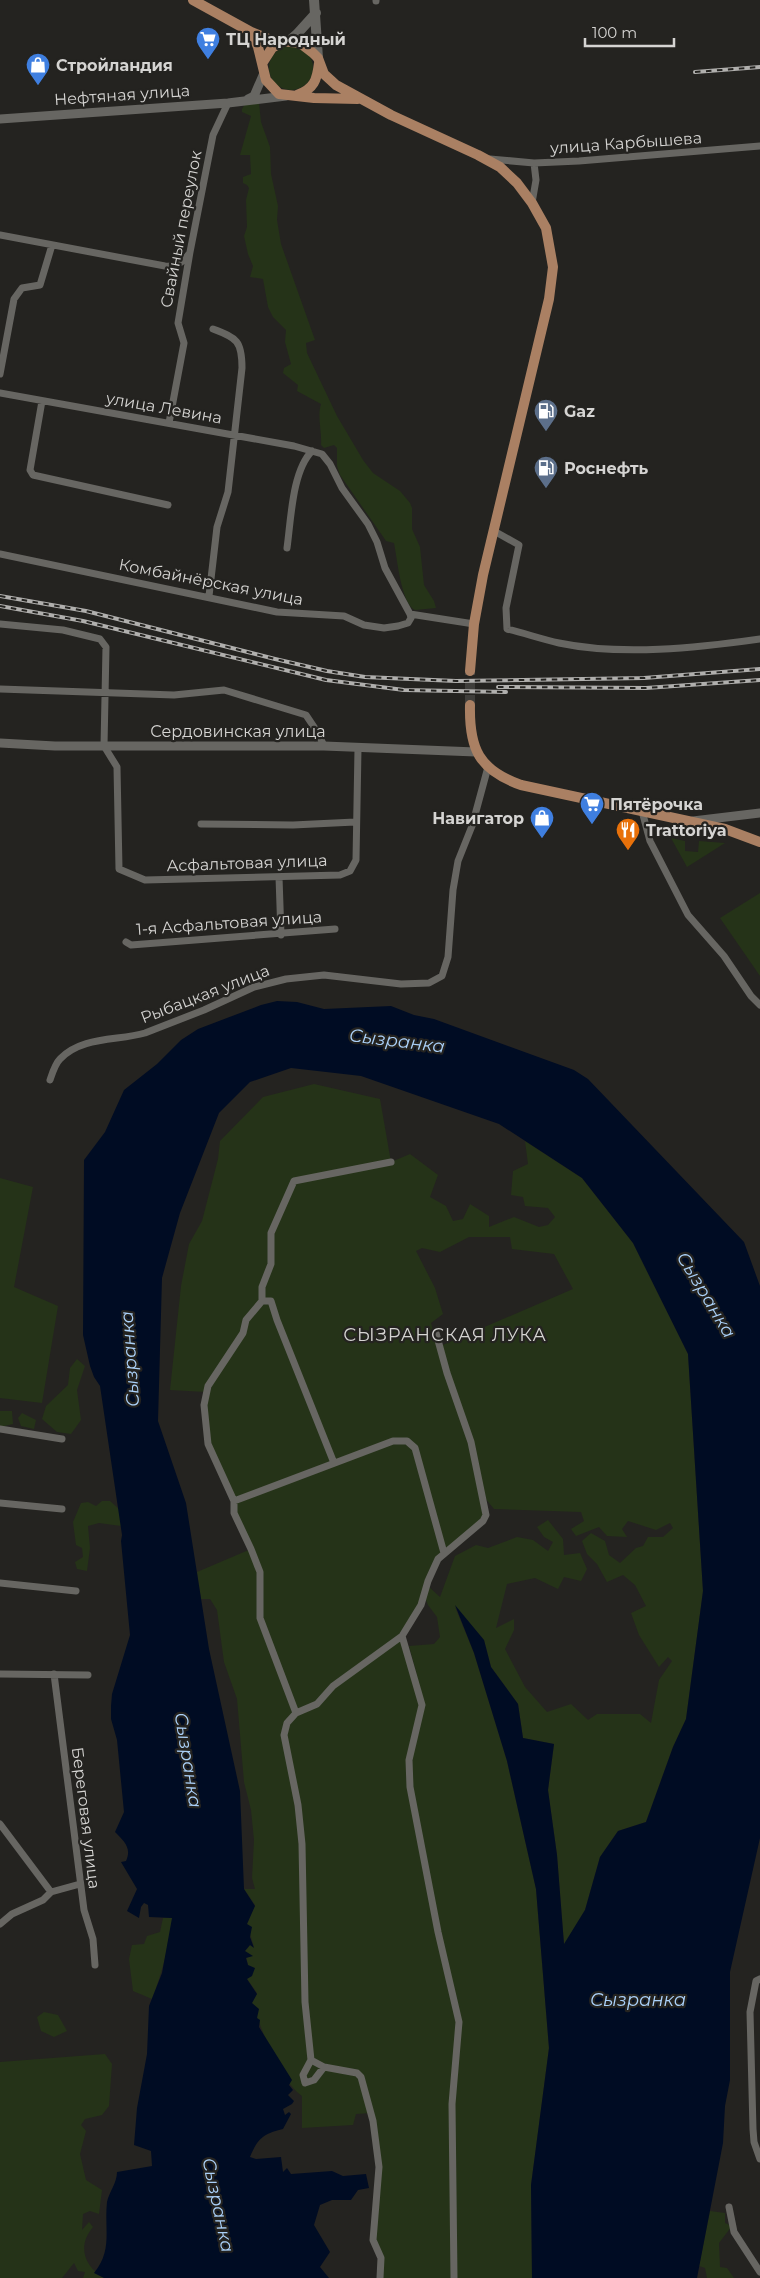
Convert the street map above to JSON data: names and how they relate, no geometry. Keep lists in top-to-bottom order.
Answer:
{
  "streets": {
    "street": [
      "Нефтяная улица",
      "улица Карбышева",
      "Свайный переулок",
      "улица Левина",
      "Комбайнёрская улица",
      "Сердовинская улица",
      "Асфальтовая улица",
      "1-я Асфальтовая улица",
      "Рыбацкая улица",
      "Береговая улица"
    ]
  },
  "crossings": [
    ["Нефтяная улица", "Свайный переулок"],
    ["Свайный переулок", "улица Левина"],
    ["улица Левина", "Комбайнёрская улица"],
    ["Сердовинская улица", "Асфальтовая улица"]
  ],
  "districts": ["СЫЗРАНСКАЯ ЛУКА"],
  "water": ["Сызранка"],
  "places": {
    "supermarket": ["ТЦ Народный", "Пятёрочка"],
    "shop": ["Стройландия", "Навигатор"],
    "fuel station": ["Gaz", "Роснефть"],
    "restaurant": ["Trattoriya"]
  },
  "scale_bar": "100 m"
}
